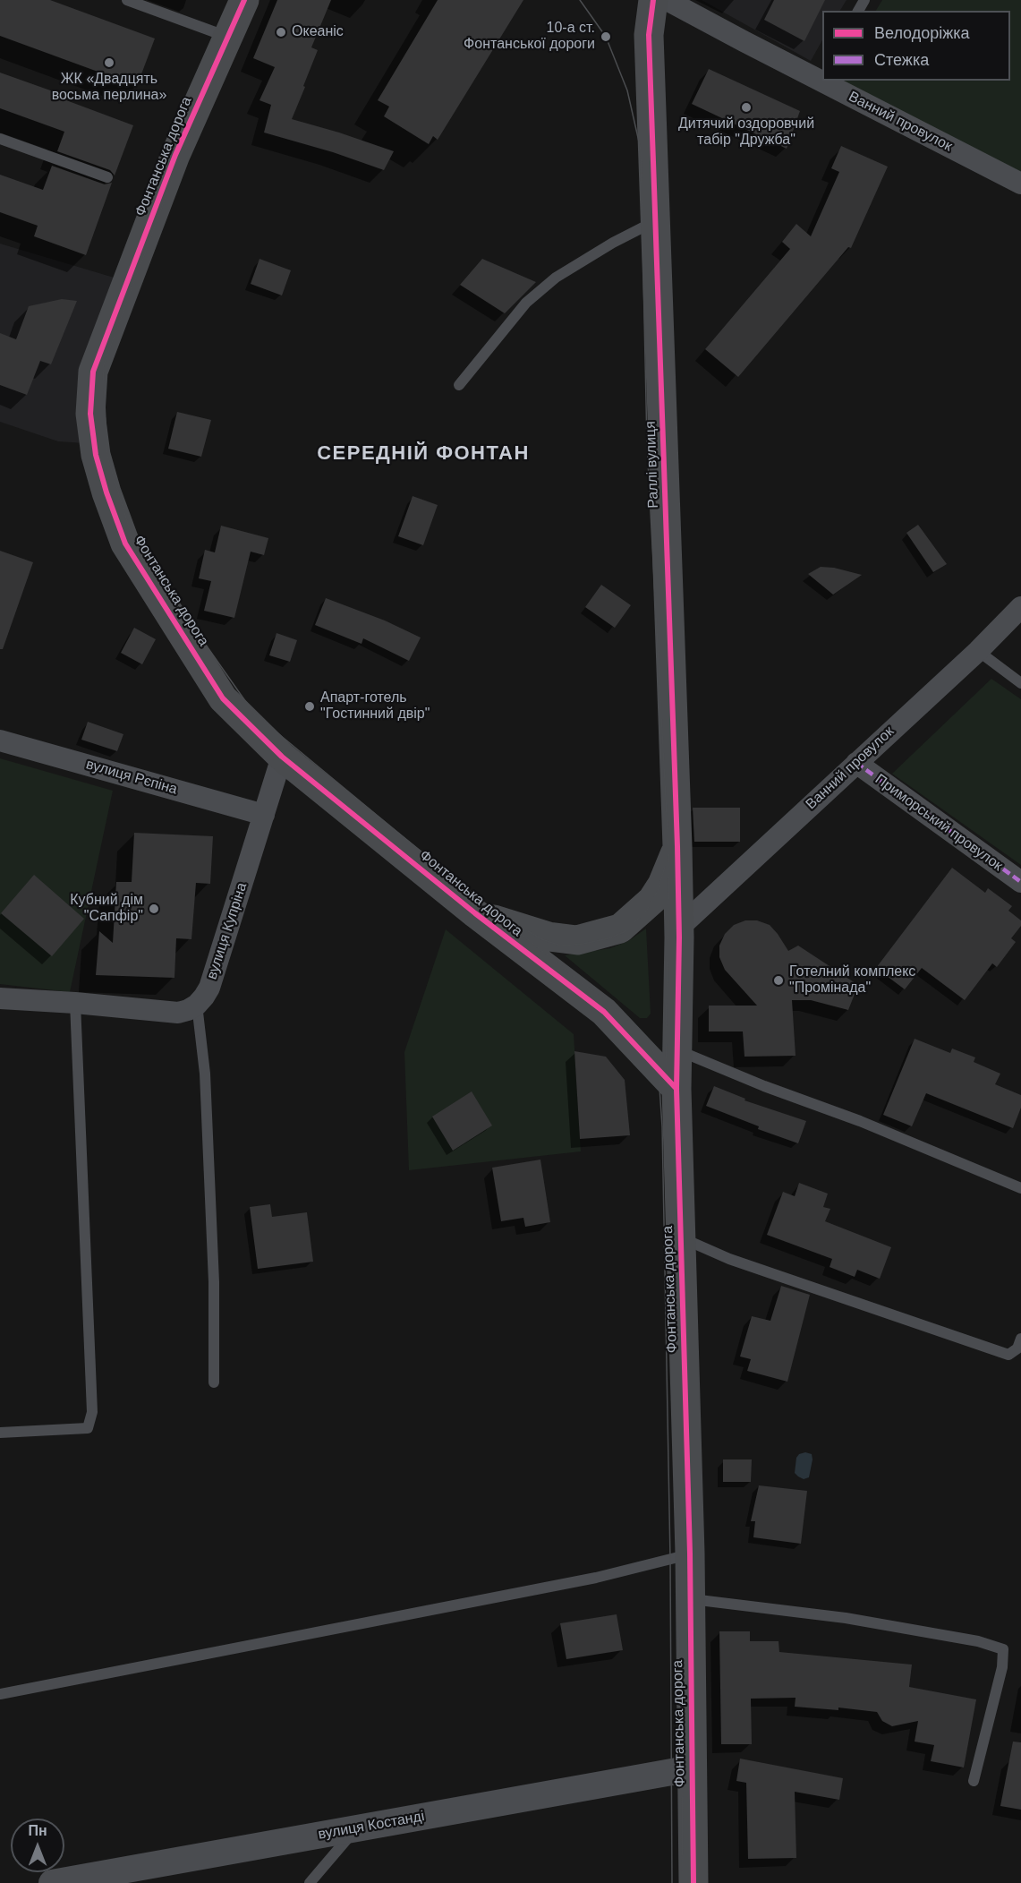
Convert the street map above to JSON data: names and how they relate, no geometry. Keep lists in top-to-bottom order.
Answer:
{
  "streets": {
    "main road": ["Фонтанська дорога", "Раллі вулиця"],
    "street": [
      "Ванний провулок",
      "вулиця Рєпіна",
      "Приморський провулок",
      "вулиця Купріна",
      "вулиця Костанді"
    ]
  },
  "crossings": [
    ["Ванний провулок", "Раллі вулиця"],
    ["Ванний провулок", "Приморський провулок"],
    ["Фонтанська дорога", "Раллі вулиця"],
    ["Фонтанська дорога", "вулиця Купріна"],
    ["Фонтанська дорога", "вулиця Костанді"],
    ["вулиця Рєпіна", "вулиця Купріна"]
  ],
  "districts": ["СЕРЕДНІЙ ФОНТАН"],
  "places": [
    "Океаніс",
    "10-а ст. Фонтанської дороги",
    "ЖК «Двадцять восьма перлина»",
    "Дитячий оздоровчий табір \"Дружба\"",
    "Апарт-готель \"Гостинний двір\"",
    "Кубний дім \"Сапфір\"",
    "Готелний комплекс \"Промінада\""
  ],
  "legend": ["Велодоріжка", "Стежка"],
  "north": "top"
}
